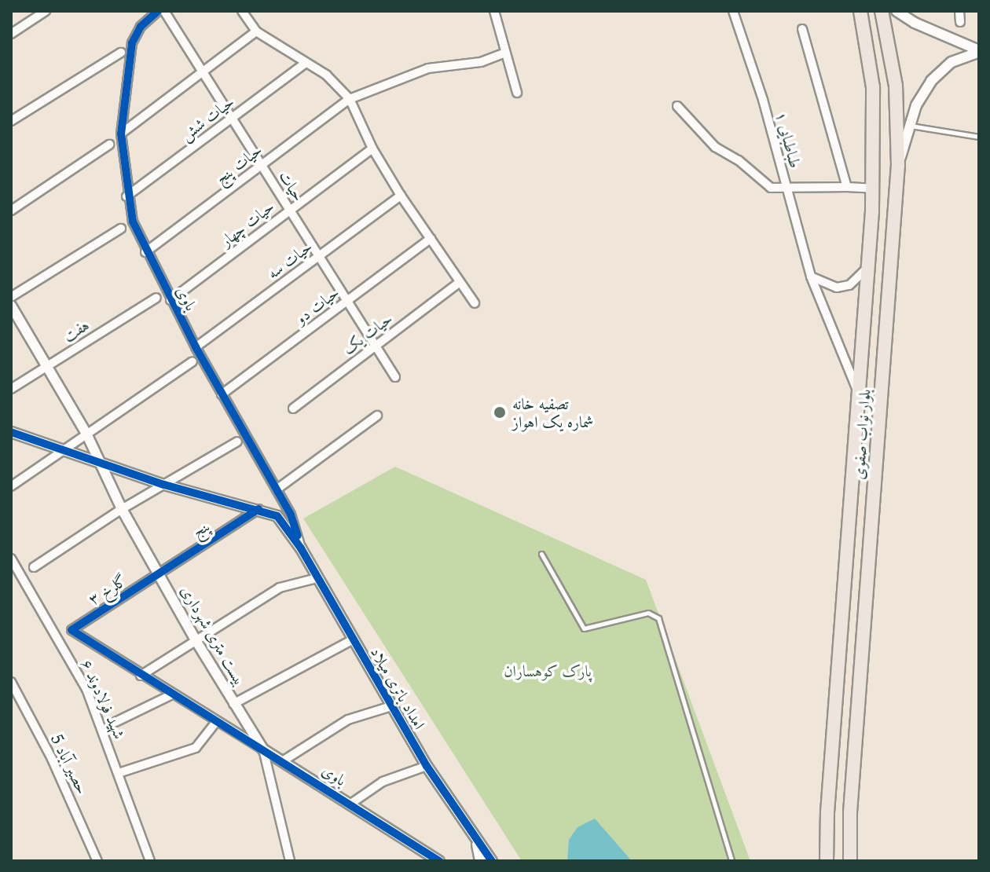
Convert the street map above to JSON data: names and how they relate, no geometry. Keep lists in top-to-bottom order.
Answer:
{
  "streets": {
    "main road": ["بلوار نواب صفوی"],
    "street": [
      "حیات شش",
      "طباطبایی ۱",
      "حیات پنج",
      "حیات",
      "حیات چهار",
      "حیات سه",
      "باوی",
      "حیات دو",
      "هفت",
      "حیات یک",
      "پنج",
      "گلرخ ۳",
      "بیست متری شهرداری",
      "امداد باتری میلاد",
      "شهید فولادوند ۶",
      "حصیر آباد 5"
    ]
  },
  "crossings": [
    ["حیات شش", "حیات"],
    ["حیات شش", "باوی"],
    ["طباطبایی ۱", "بلوار نواب صفوی"],
    ["حیات پنج", "حیات"],
    ["حیات پنج", "باوی"],
    ["حیات", "حیات چهار"],
    ["حیات", "حیات سه"],
    ["حیات", "حیات دو"],
    ["حیات", "حیات یک"],
    ["حیات چهار", "باوی"],
    ["حیات سه", "باوی"],
    ["باوی", "حیات دو"],
    ["باوی", "گلرخ ۳"],
    ["باوی", "بیست متری شهرداری"],
    ["باوی", "امداد باتری میلاد"],
    ["هفت", "بیست متری شهرداری"],
    ["پنج", "گلرخ ۳"],
    ["پنج", "بیست متری شهرداری"],
    ["گلرخ ۳", "بیست متری شهرداری"]
  ],
  "parks": ["پارک کوهساران"],
  "places": ["تصفیه خانه شماره یک اهواز"]
}
